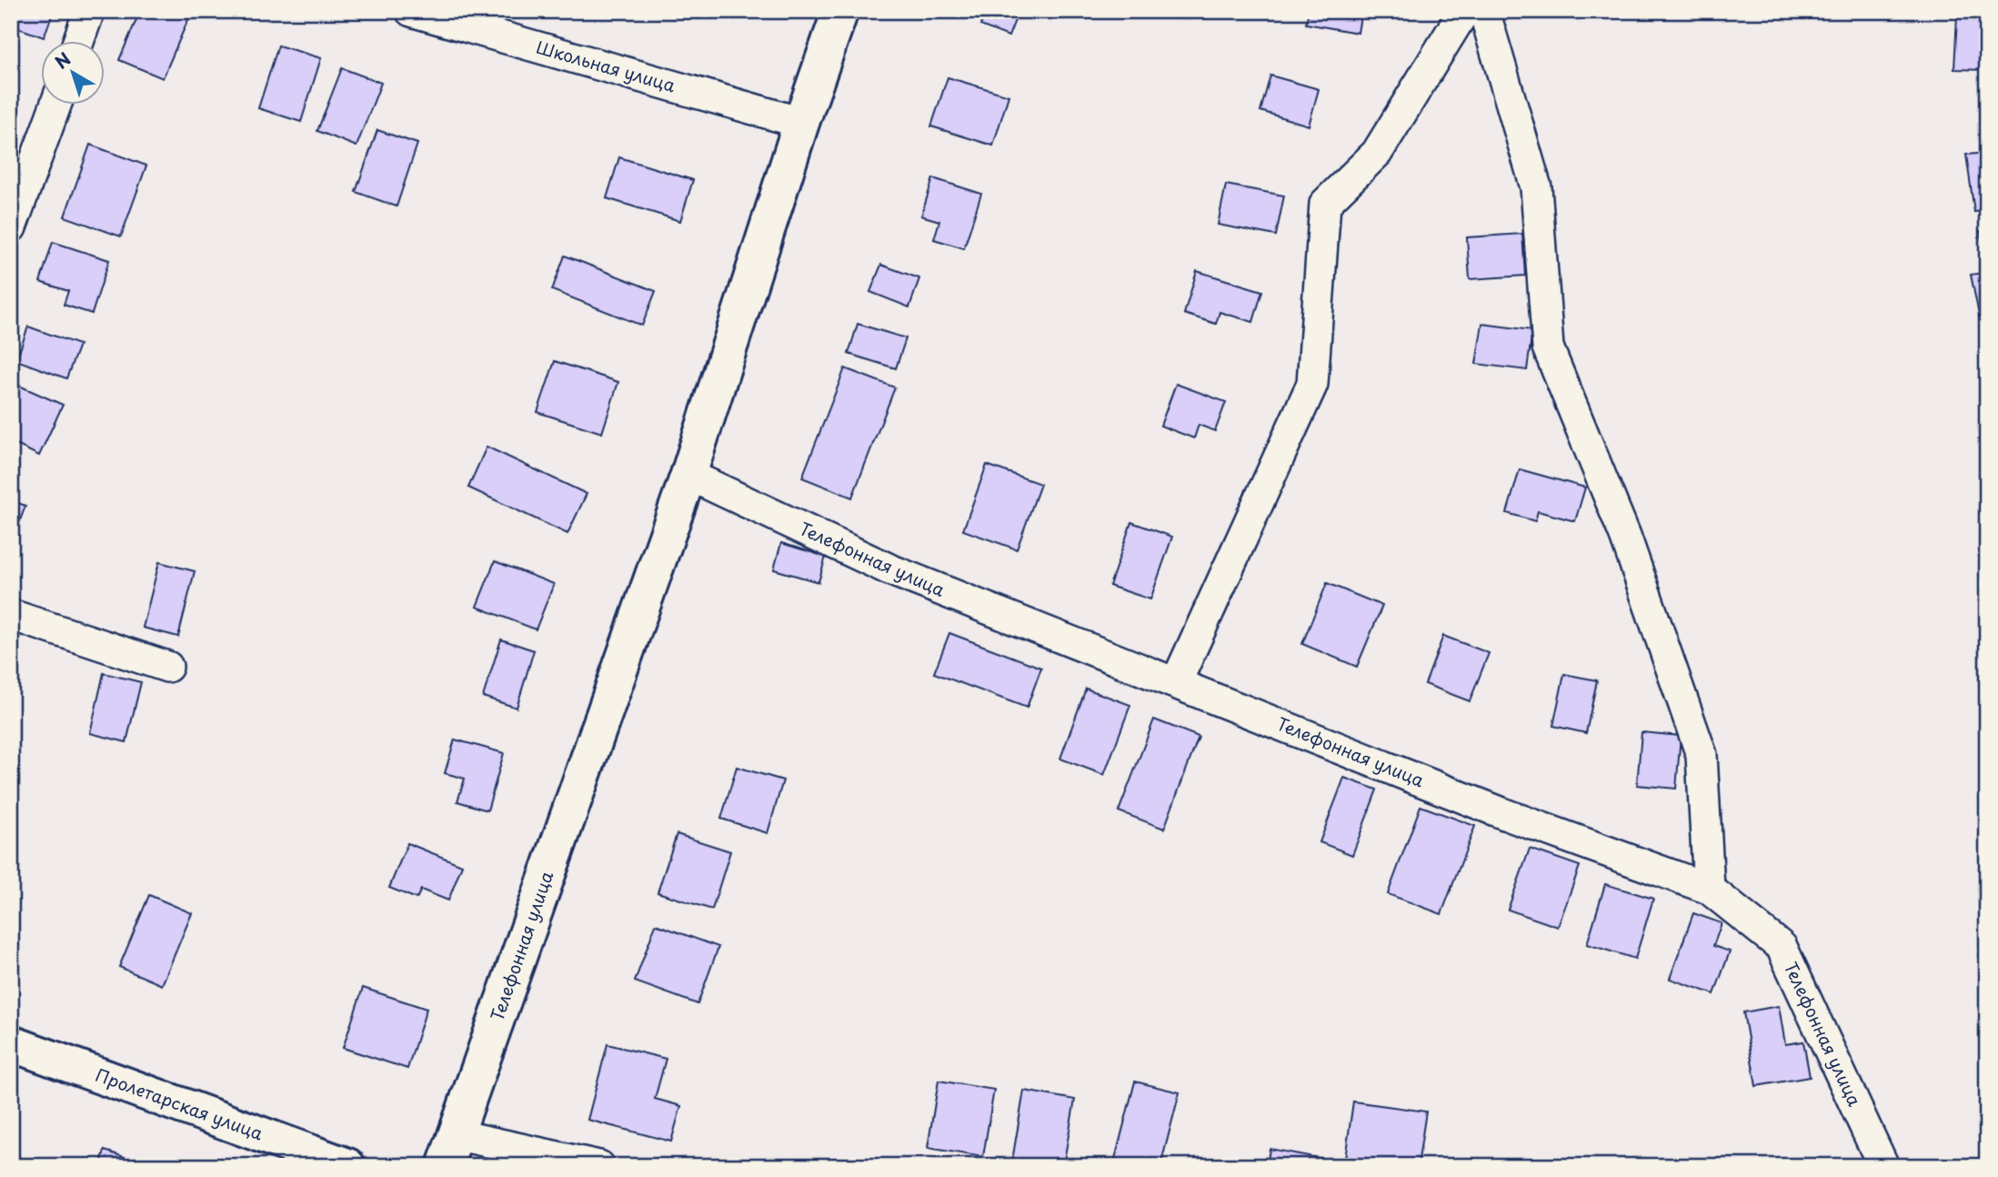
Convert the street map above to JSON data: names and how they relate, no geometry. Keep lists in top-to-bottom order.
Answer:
{
  "streets": {
    "street": ["Школьная улица", "Телефонная улица", "Пролетарская улица"]
  },
  "crossings": [
    ["Школьная улица", "Телефонная улица"]
  ],
  "north": "top left"
}
